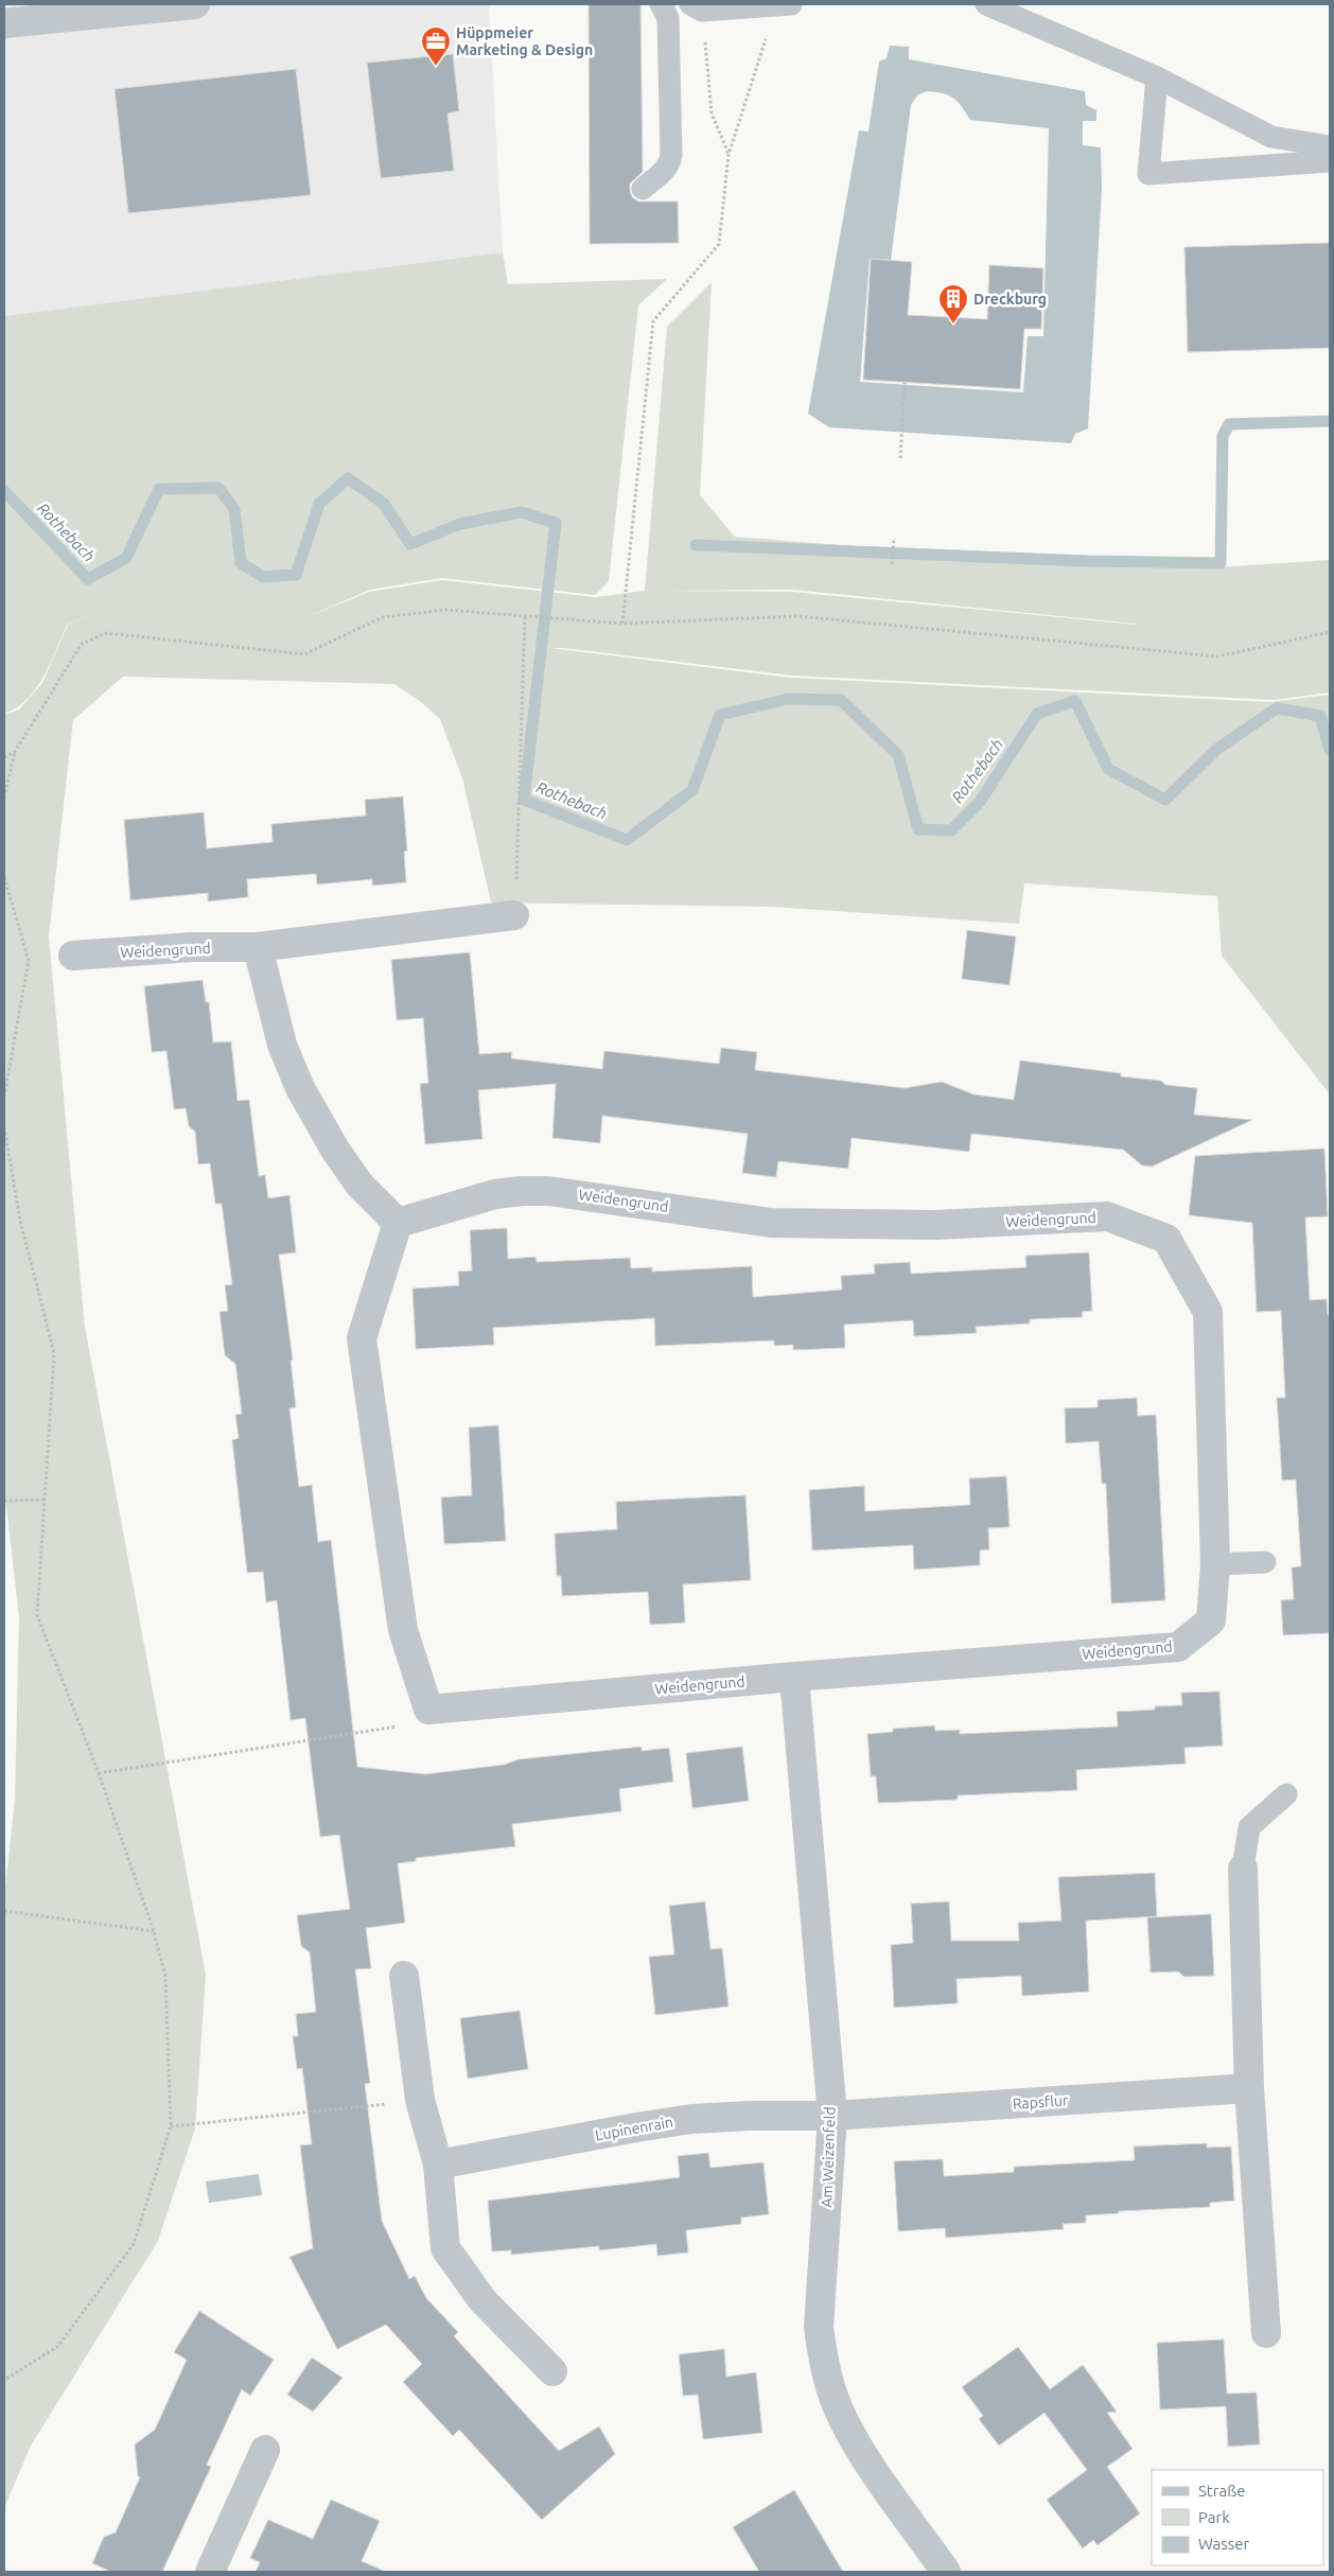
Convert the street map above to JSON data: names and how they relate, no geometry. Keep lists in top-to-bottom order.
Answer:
{
  "streets": {
    "street": [
      "Weidengrund",
      "Rapsflur",
      "Lupinenrain",
      "Am Weizenfeld"
    ]
  },
  "crossings": [
    ["Weidengrund", "Am Weizenfeld"],
    ["Rapsflur", "Lupinenrain"],
    ["Rapsflur", "Am Weizenfeld"],
    ["Lupinenrain", "Am Weizenfeld"]
  ],
  "water": ["Rothebach"],
  "places": {
    "office": ["Hüppmeier Marketing & Design"],
    "building": ["Dreckburg"]
  },
  "legend": ["Straße", "Park", "Wasser"]
}
